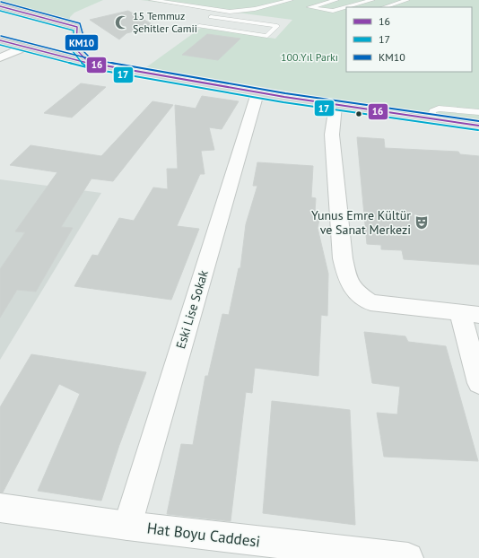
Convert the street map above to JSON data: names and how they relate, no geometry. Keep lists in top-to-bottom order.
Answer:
{
  "streets": {
    "street": ["Eski Lise Sokak", "Hat Boyu Caddesi"]
  },
  "crossings": [
    ["Eski Lise Sokak", "Hat Boyu Caddesi"]
  ],
  "parks": ["100.Yıl Parkı"],
  "places": {
    "mosque": ["15 Temmuz Şehitler Camii"],
    "theatre": ["Yunus Emre Kültür ve Sanat Merkezi"]
  },
  "lines": ["transit line KM10", "transit line 16", "transit line 17"],
  "legend": ["16", "17", "KM10"]
}
